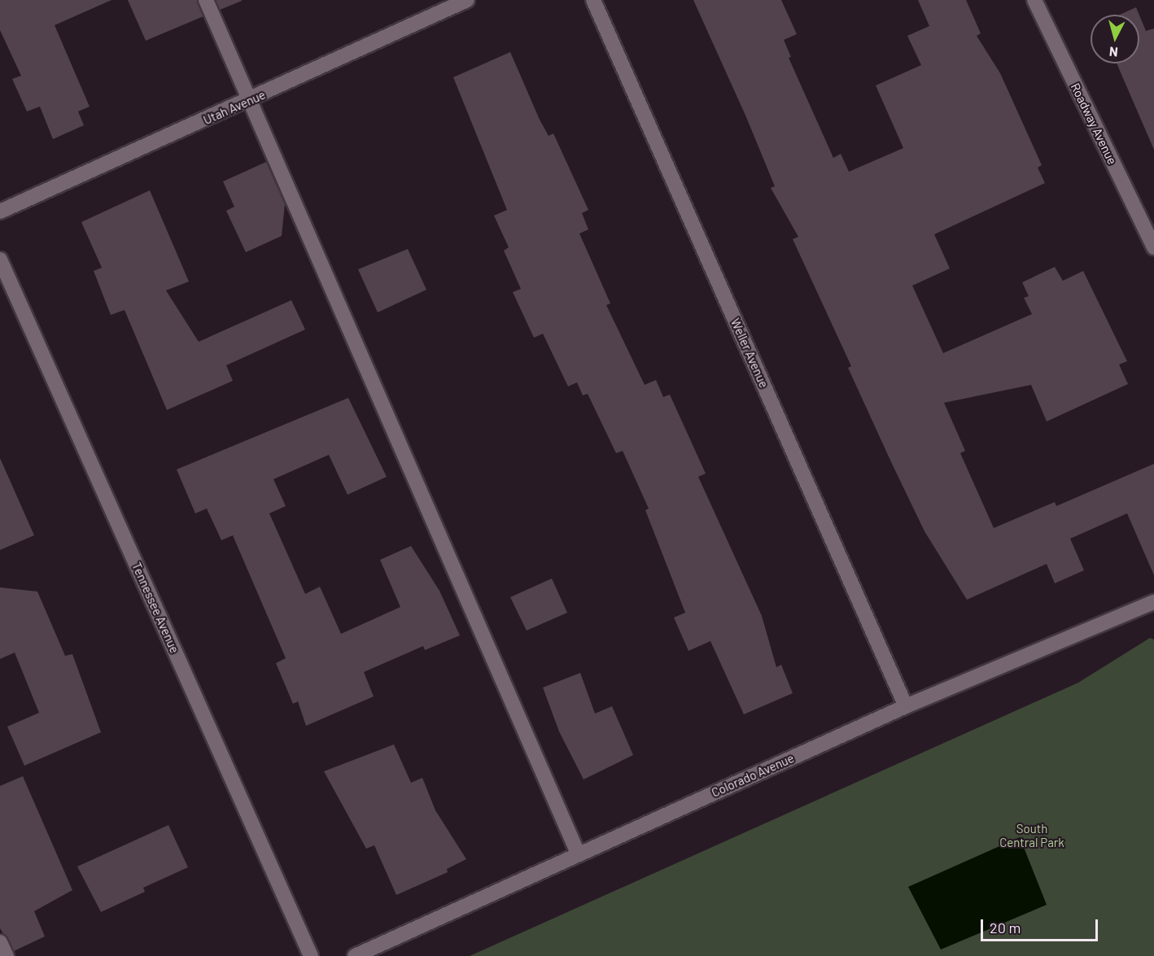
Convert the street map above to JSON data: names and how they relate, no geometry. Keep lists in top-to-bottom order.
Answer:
{
  "streets": {
    "street": [
      "Utah Avenue",
      "Roadway Avenue",
      "Weller Avenue",
      "Tennessee Avenue",
      "Colorado Avenue"
    ]
  },
  "crossings": [
    ["Weller Avenue", "Colorado Avenue"]
  ],
  "parks": ["South Central Park"],
  "scale_bar": "20 m",
  "north": "bottom"
}
